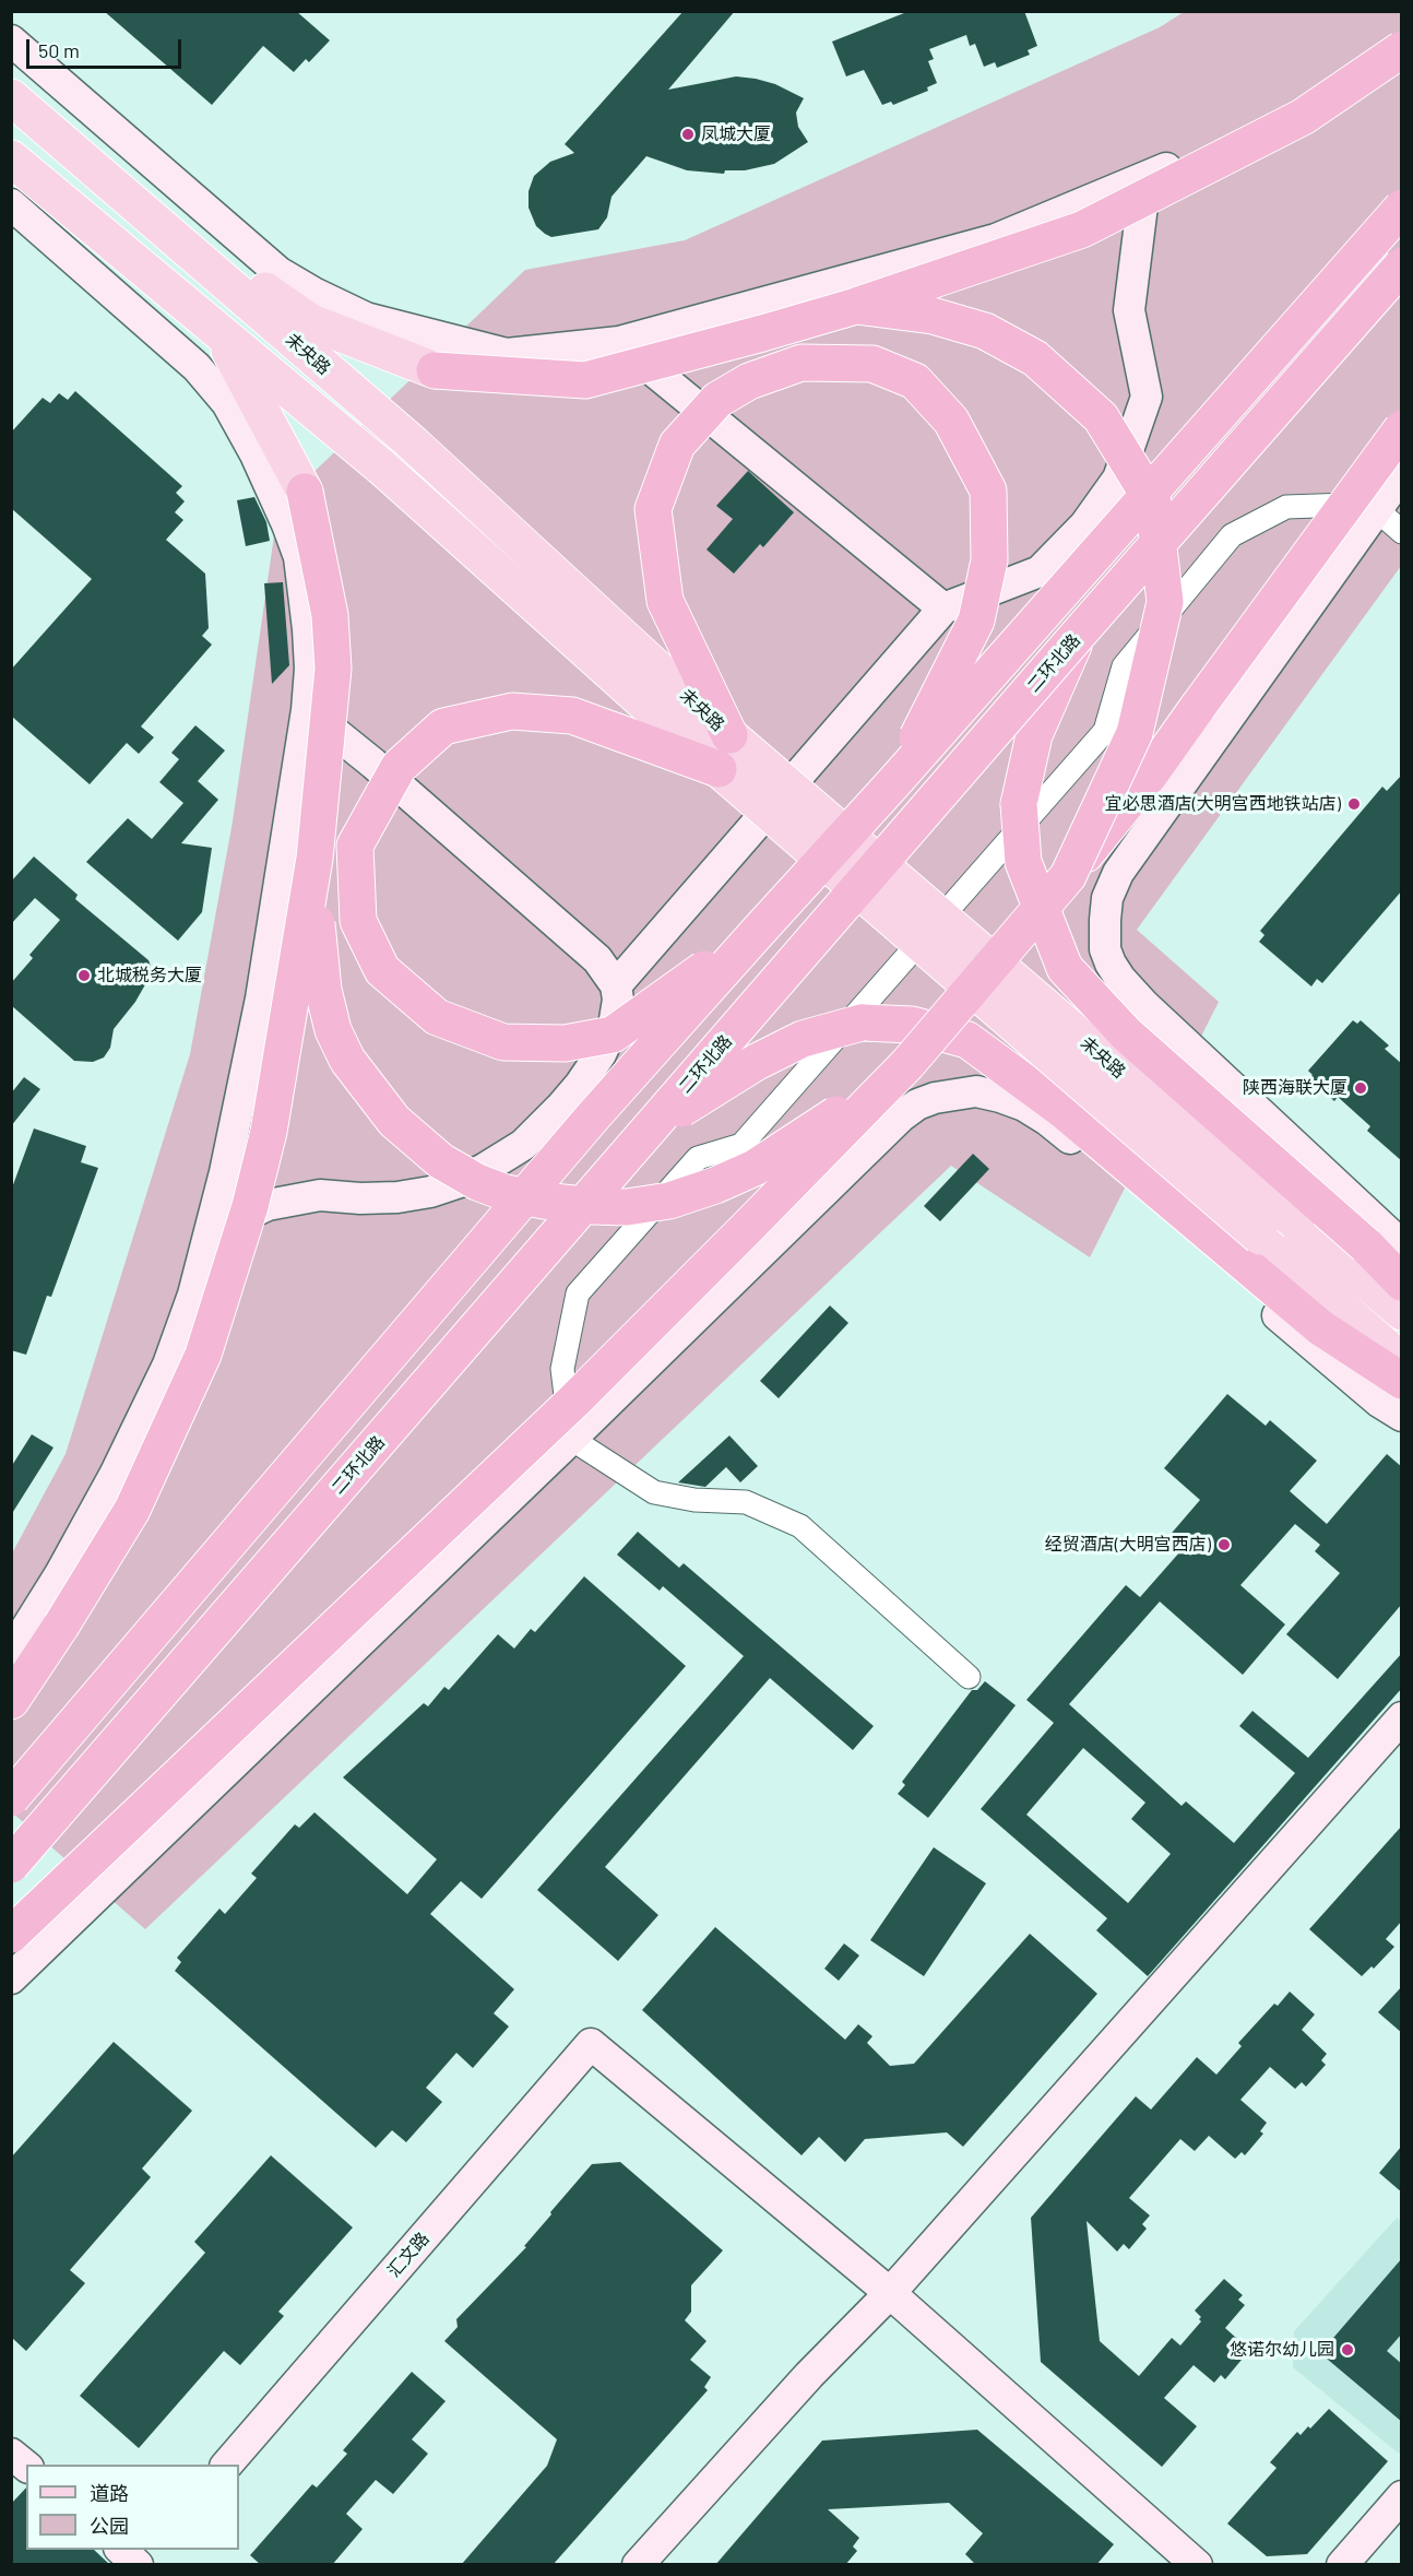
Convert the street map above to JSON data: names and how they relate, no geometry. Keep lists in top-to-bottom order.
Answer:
{
  "streets": {
    "highway": ["二环北路"],
    "main road": ["未央路", "汇文路"]
  },
  "places": [
    "凤城大厦",
    "宜必思酒店(大明宫西地铁站店)",
    "北城税务大厦",
    "陕西海联大厦",
    "经贸酒店(大明宫西店)",
    "悠诺尔幼儿园"
  ],
  "legend": ["道路", "公园"],
  "scale_bar": "50 m"
}
